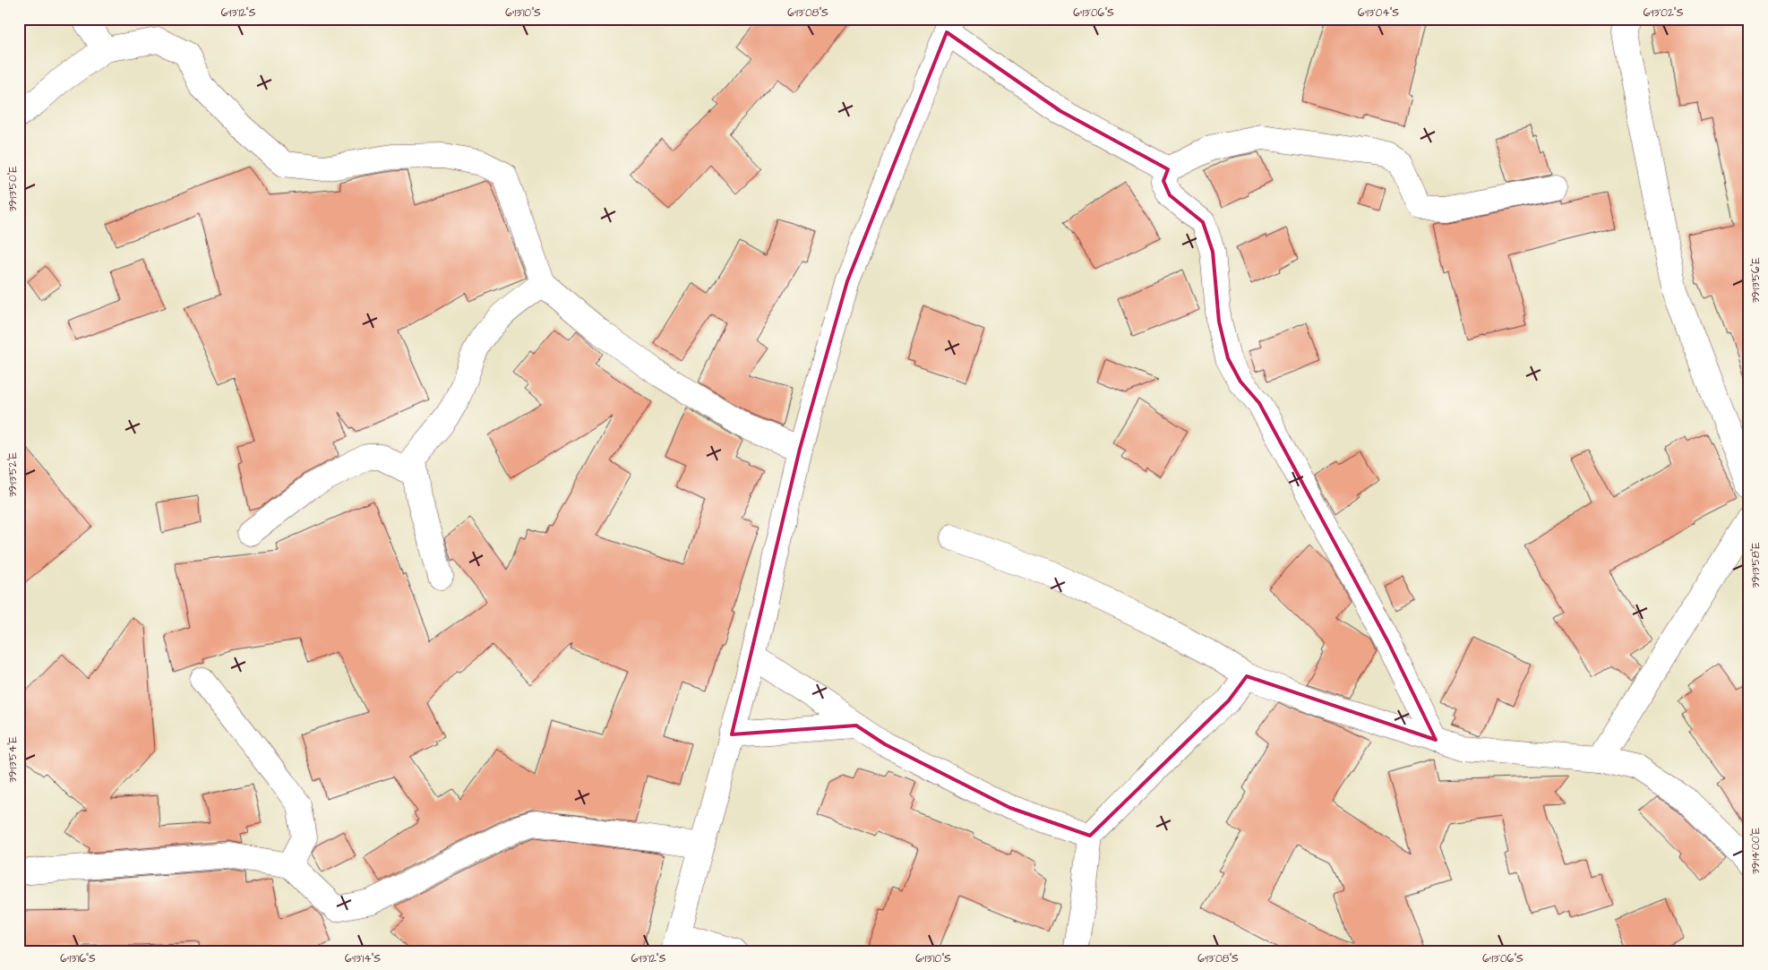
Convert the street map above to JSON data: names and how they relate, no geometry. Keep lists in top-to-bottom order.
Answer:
{
  "coordinates": [
    "6°13'12\"S",
    "6°13'10\"S",
    "6°13'08\"S",
    "6°13'06\"S",
    "6°13'04\"S",
    "6°13'02\"S",
    "39°13'50\"E",
    "39°13'56\"E",
    "39°13'52\"E",
    "39°13'58\"E",
    "39°13'54\"E",
    "39°14'00\"E",
    "6°13'16\"S",
    "6°13'14\"S"
  ]
}
